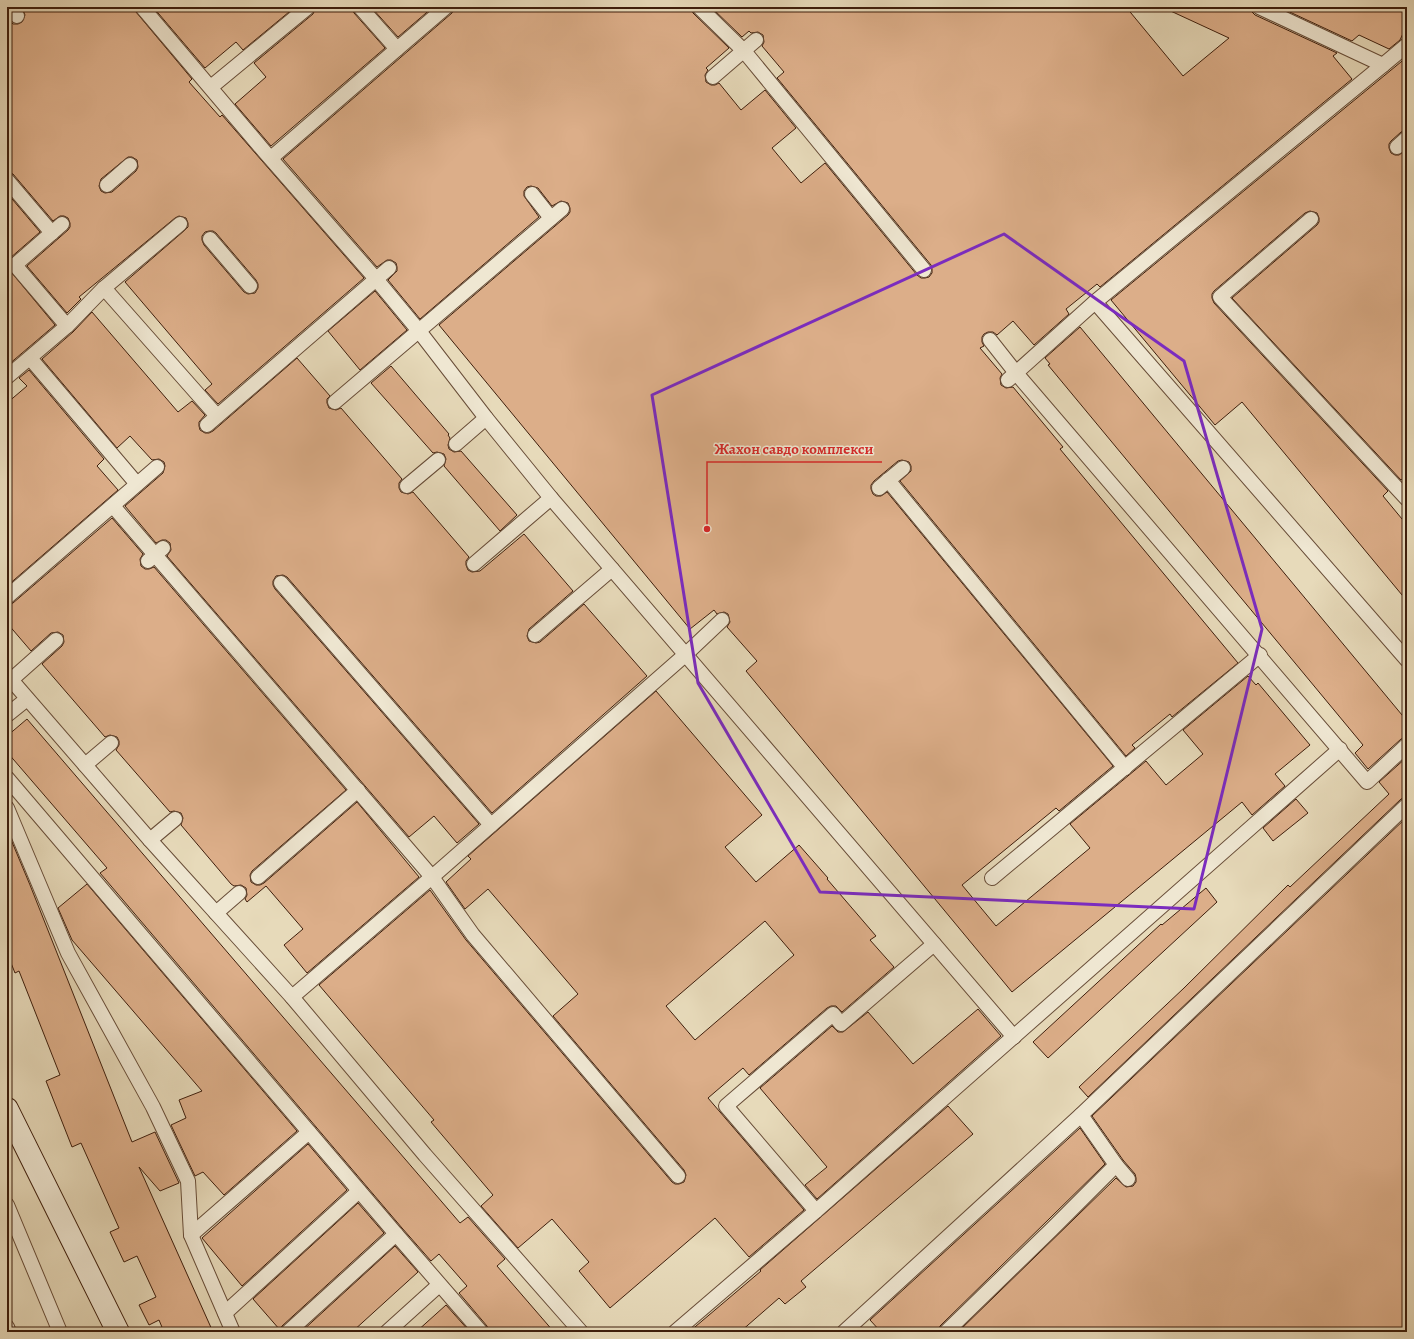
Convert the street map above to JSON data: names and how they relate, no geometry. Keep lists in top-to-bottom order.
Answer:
{
  "places": ["Жахон савдо комплекси"]
}
